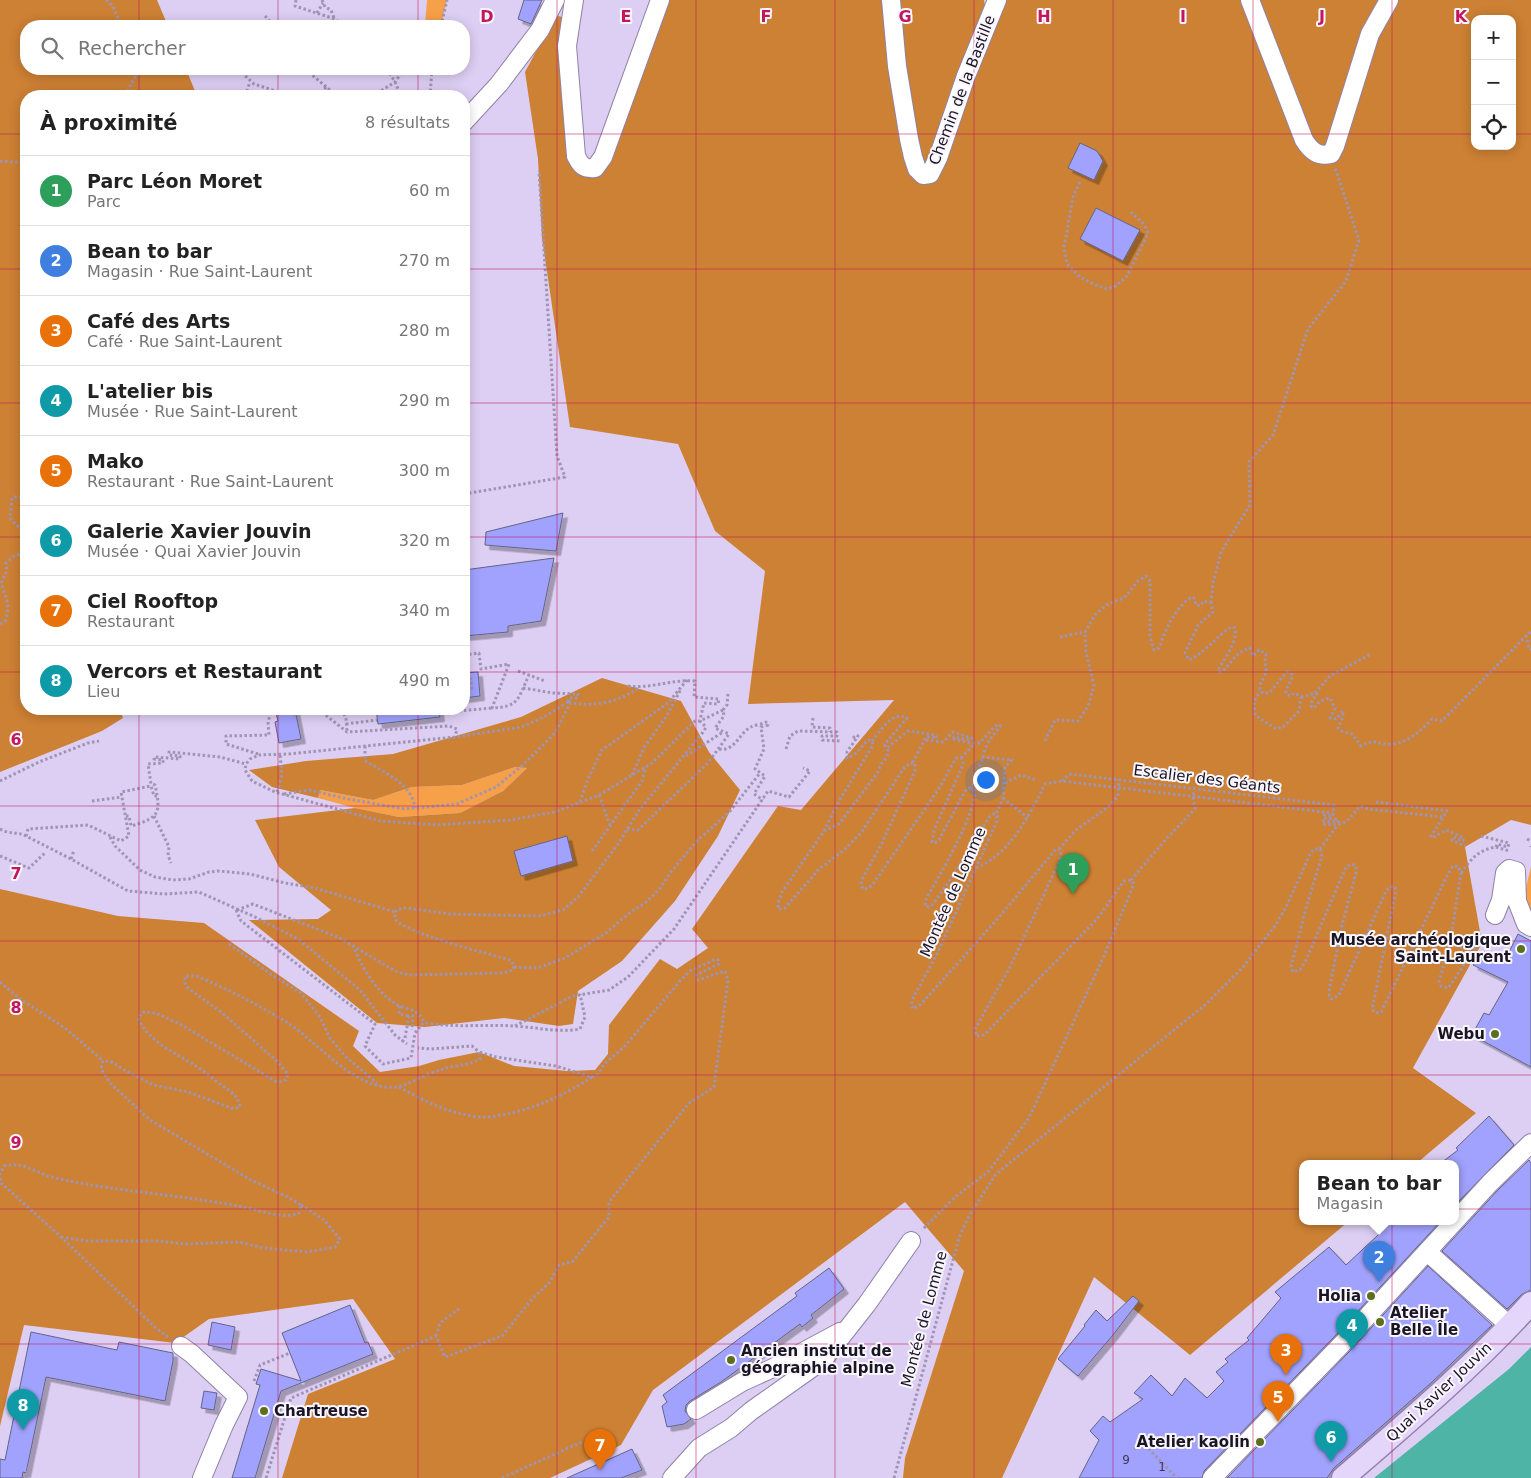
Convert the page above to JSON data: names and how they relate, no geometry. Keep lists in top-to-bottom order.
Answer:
{
  "streets": {
    "main road": ["Quai Xavier Jouvin"],
    "street": ["Chemin de la Bastille"],
    "path": ["Escalier des Géants", "Montée de Lomme"]
  },
  "places": [
    "Musée archéologique Saint-Laurent",
    "Webu",
    "Holia",
    "Atelier Belle Île",
    "Ancien institut de géographie alpine",
    "Chartreuse",
    "Atelier kaolin"
  ],
  "house_numbers": ["9", "1"],
  "page": {
    "map_buttons": ["+", "−"],
    "search": "Rechercher",
    "heading": ["À proximité", "8 résultats"],
    "list": [
      {
        "mark": "1",
        "name": "Parc Léon Moret",
        "note": "Parc",
        "value": "60 m"
      },
      {
        "mark": "2",
        "name": "Bean to bar",
        "note": "Magasin · Rue Saint-Laurent",
        "value": "270 m"
      },
      {
        "mark": "3",
        "name": "Café des Arts",
        "note": "Café · Rue Saint-Laurent",
        "value": "280 m"
      },
      {
        "mark": "4",
        "name": "L'atelier bis",
        "note": "Musée · Rue Saint-Laurent",
        "value": "290 m"
      },
      {
        "mark": "5",
        "name": "Mako",
        "note": "Restaurant · Rue Saint-Laurent",
        "value": "300 m"
      },
      {
        "mark": "6",
        "name": "Galerie Xavier Jouvin",
        "note": "Musée · Quai Xavier Jouvin",
        "value": "320 m"
      },
      {
        "mark": "7",
        "name": "Ciel Rooftop",
        "note": "Restaurant",
        "value": "340 m"
      },
      {
        "mark": "8",
        "name": "Vercors et Restaurant",
        "note": "Lieu",
        "value": "490 m"
      }
    ],
    "pins": [
      "1",
      "2",
      "4",
      "3",
      "5",
      "8",
      "6",
      "7"
    ],
    "popup": ["Bean to bar", "Magasin"]
  },
  "grid": {
    "columns": [
      "D",
      "E",
      "F",
      "G",
      "H",
      "I",
      "J",
      "K"
    ],
    "rows": [
      "6",
      "7",
      "8",
      "9"
    ]
  }
}
